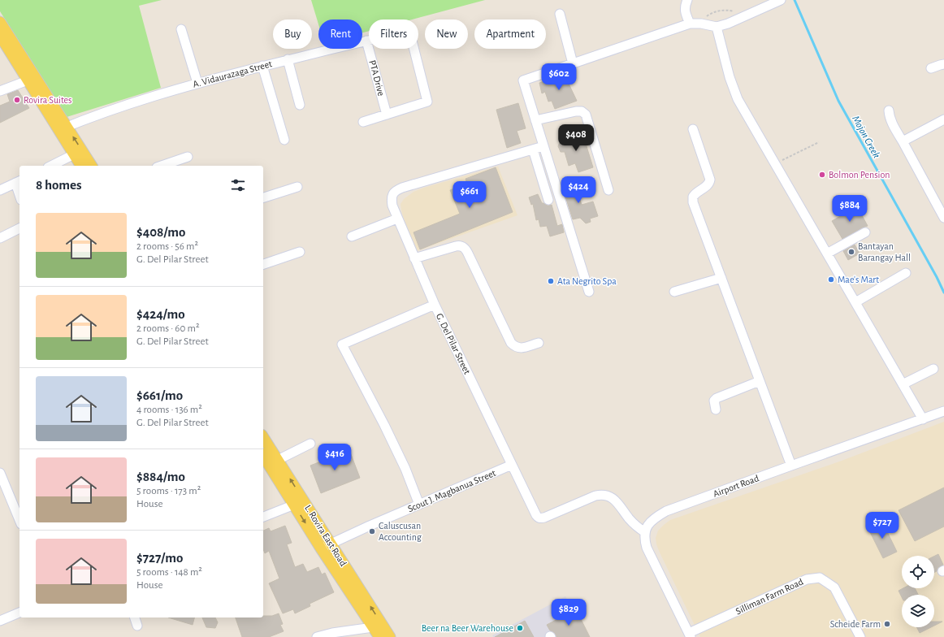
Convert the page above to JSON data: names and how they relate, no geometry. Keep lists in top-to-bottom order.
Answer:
{
  "streets": {
    "main road": ["L. Rovira East Road"],
    "street": [
      "A. Vidaurazaga Street",
      "PTA Drive",
      "G. Del Pilar Street",
      "Airport Road",
      "Scout J. Magbanua Street",
      "Silliman Farm Road"
    ]
  },
  "crossings": [
    ["A. Vidaurazaga Street", "PTA Drive"],
    ["G. Del Pilar Street", "Airport Road"],
    ["G. Del Pilar Street", "Scout J. Magbanua Street"],
    ["Scout J. Magbanua Street", "L. Rovira East Road"]
  ],
  "water": ["Mojon Creek"],
  "places": [
    "Rovira Suites",
    "Bolmon Pension",
    "Bantayan Barangay Hall",
    "Mae's Mart",
    "Ata Negrito Spa",
    "Caluscusan Accounting",
    "Scheide Farm",
    "Beer na Beer Warehouse"
  ],
  "page": {
    "chip": [
      "Buy",
      "Rent",
      "Filters",
      "New",
      "Apartment"
    ],
    "price": [
      "$602",
      "$408",
      "$424",
      "$661",
      "$884",
      "$416",
      "$727",
      "$829"
    ],
    "heading": "8 homes",
    "list": [
      {
        "name": "$408/mo",
        "note": "2 rooms · 56 m² · G. Del Pilar Street"
      },
      {
        "name": "$424/mo",
        "note": "2 rooms · 60 m² · G. Del Pilar Street"
      },
      {
        "name": "$661/mo",
        "note": "4 rooms · 136 m² · G. Del Pilar Street"
      },
      {
        "name": "$884/mo",
        "note": "5 rooms · 173 m² · House"
      },
      {
        "name": "$727/mo",
        "note": "5 rooms · 148 m² · House"
      }
    ]
  }
}
